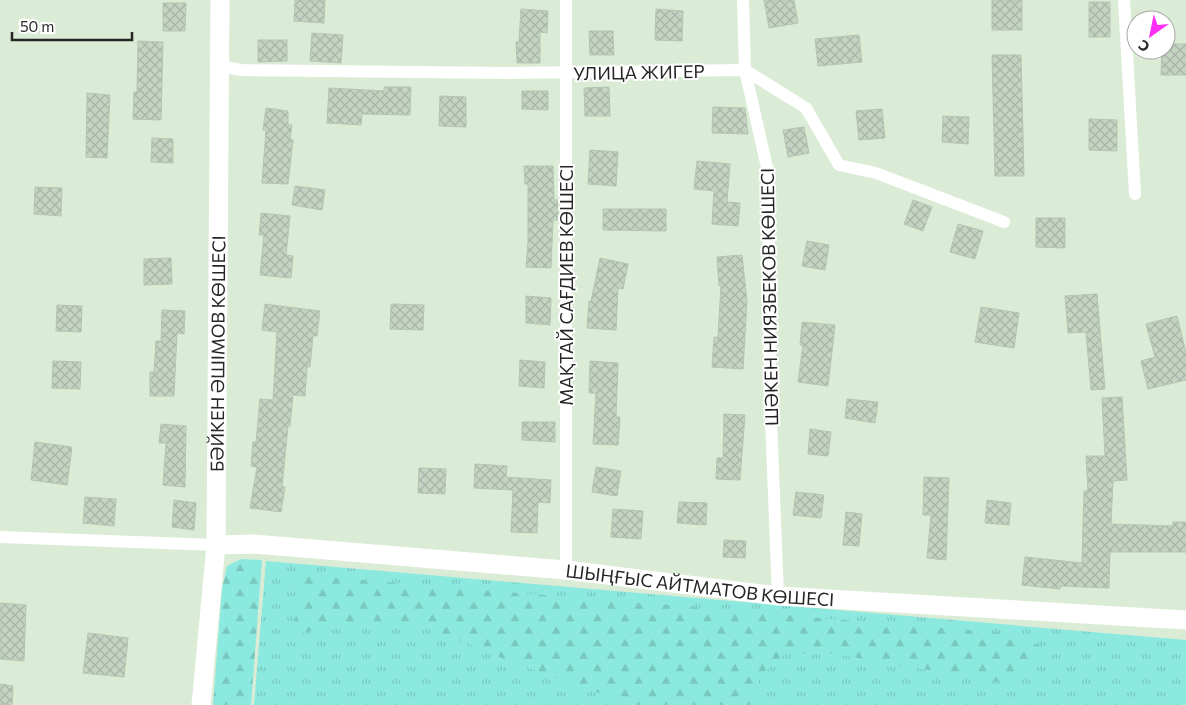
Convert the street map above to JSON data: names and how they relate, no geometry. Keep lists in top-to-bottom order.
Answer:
{
  "streets": {
    "main road": ["БӘЙКЕН ӘШІМОВ КӨШЕСІ", "ШЫҢҒЫС АЙТМАТОВ КӨШЕСІ"],
    "street": ["УЛИЦА ЖИГЕР", "МАҚТАЙ САҒДИЕВ КӨШЕСІ", "ШӘКЕН НИЯЗБЕКОВ КӨШЕСІ"]
  },
  "crossings": [
    ["УЛИЦА ЖИГЕР", "МАҚТАЙ САҒДИЕВ КӨШЕСІ"],
    ["УЛИЦА ЖИГЕР", "ШӘКЕН НИЯЗБЕКОВ КӨШЕСІ"],
    ["УЛИЦА ЖИГЕР", "БӘЙКЕН ӘШІМОВ КӨШЕСІ"],
    ["МАҚТАЙ САҒДИЕВ КӨШЕСІ", "ШЫҢҒЫС АЙТМАТОВ КӨШЕСІ"],
    ["ШӘКЕН НИЯЗБЕКОВ КӨШЕСІ", "ШЫҢҒЫС АЙТМАТОВ КӨШЕСІ"],
    ["БӘЙКЕН ӘШІМОВ КӨШЕСІ", "ШЫҢҒЫС АЙТМАТОВ КӨШЕСІ"]
  ],
  "scale_bar": "50 m",
  "north": "bottom left"
}
